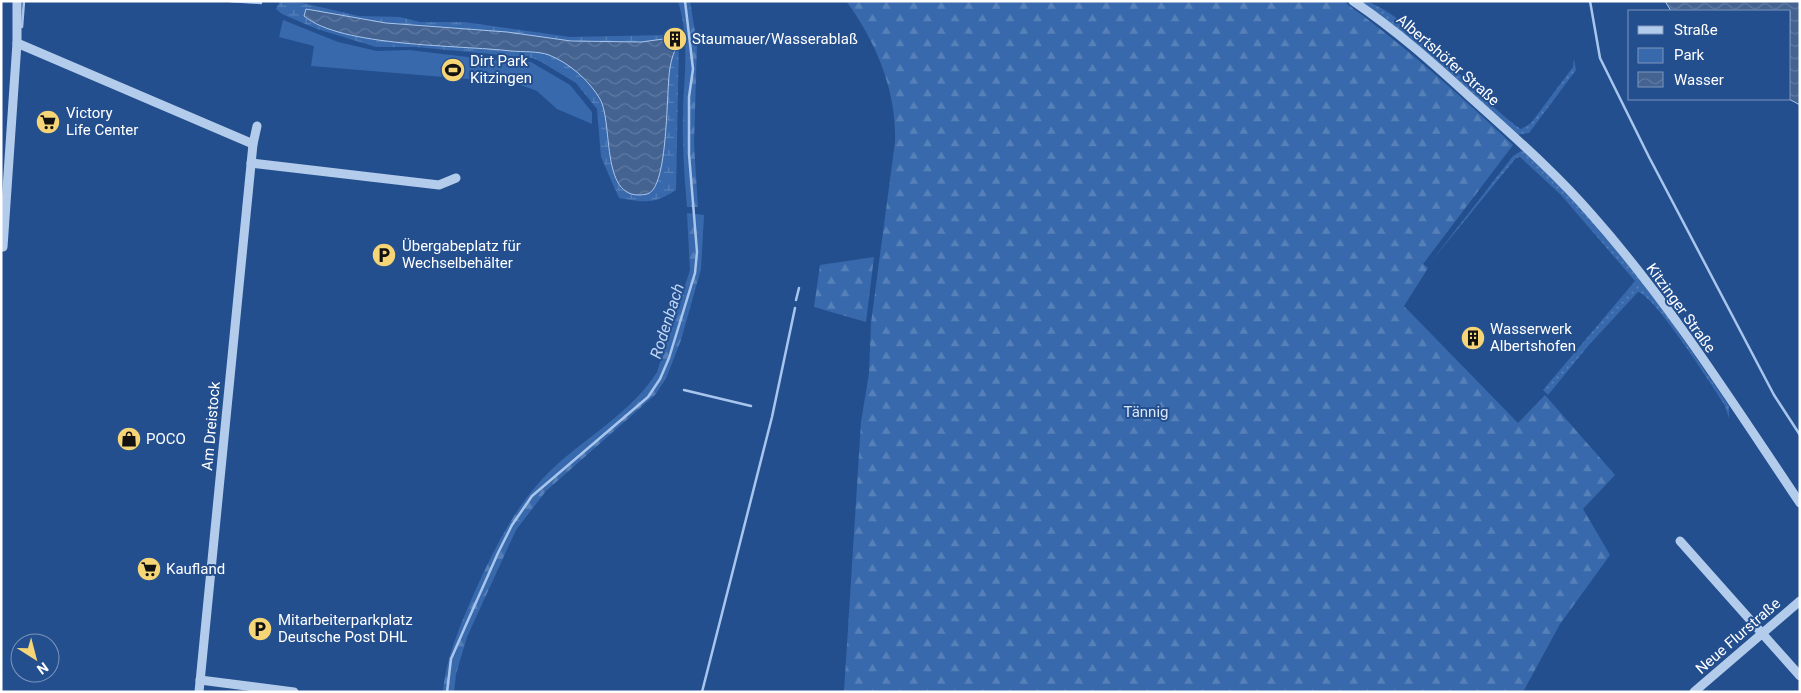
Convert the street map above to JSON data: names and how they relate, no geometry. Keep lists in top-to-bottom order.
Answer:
{
  "streets": {
    "street": [
      "Albertshöfer Straße",
      "Kitzinger Straße",
      "Am Dreistock",
      "Neue Flurstraße"
    ]
  },
  "crossings": [
    ["Albertshöfer Straße", "Kitzinger Straße"]
  ],
  "water": ["Rodenbach"],
  "parks": ["Tännig"],
  "places": {
    "building": ["Staumauer/Wasserablaß", "Wasserwerk Albertshofen"],
    "sports": ["Dirt Park Kitzingen"],
    "supermarket": ["Victory Life Center", "Kaufland"],
    "parking": ["Übergabeplatz für Wechselbehälter", "Mitarbeiterparkplatz Deutsche Post DHL"],
    "shop": ["POCO"]
  },
  "legend": ["Straße", "Park", "Wasser"],
  "north": "bottom right"
}
